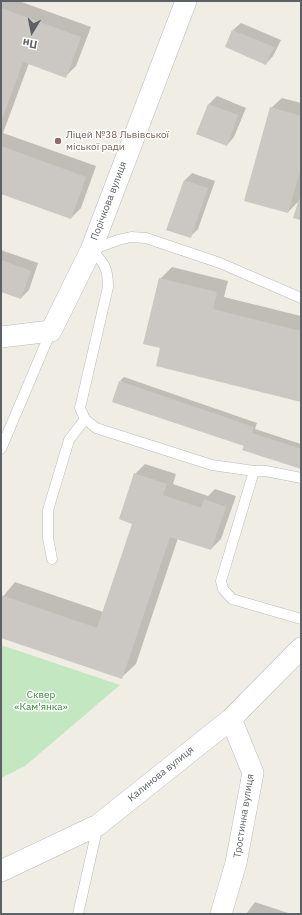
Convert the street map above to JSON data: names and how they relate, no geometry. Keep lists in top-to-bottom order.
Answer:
{
  "streets": {
    "street": ["Порічкова вулиця", "Калинова вулиця", "Тростинна вулиця"]
  },
  "crossings": [
    ["Калинова вулиця", "Тростинна вулиця"]
  ],
  "parks": ["Сквер «Кам'янка»"],
  "places": ["Ліцей №38 Львівської міської ради"],
  "north": "bottom"
}
